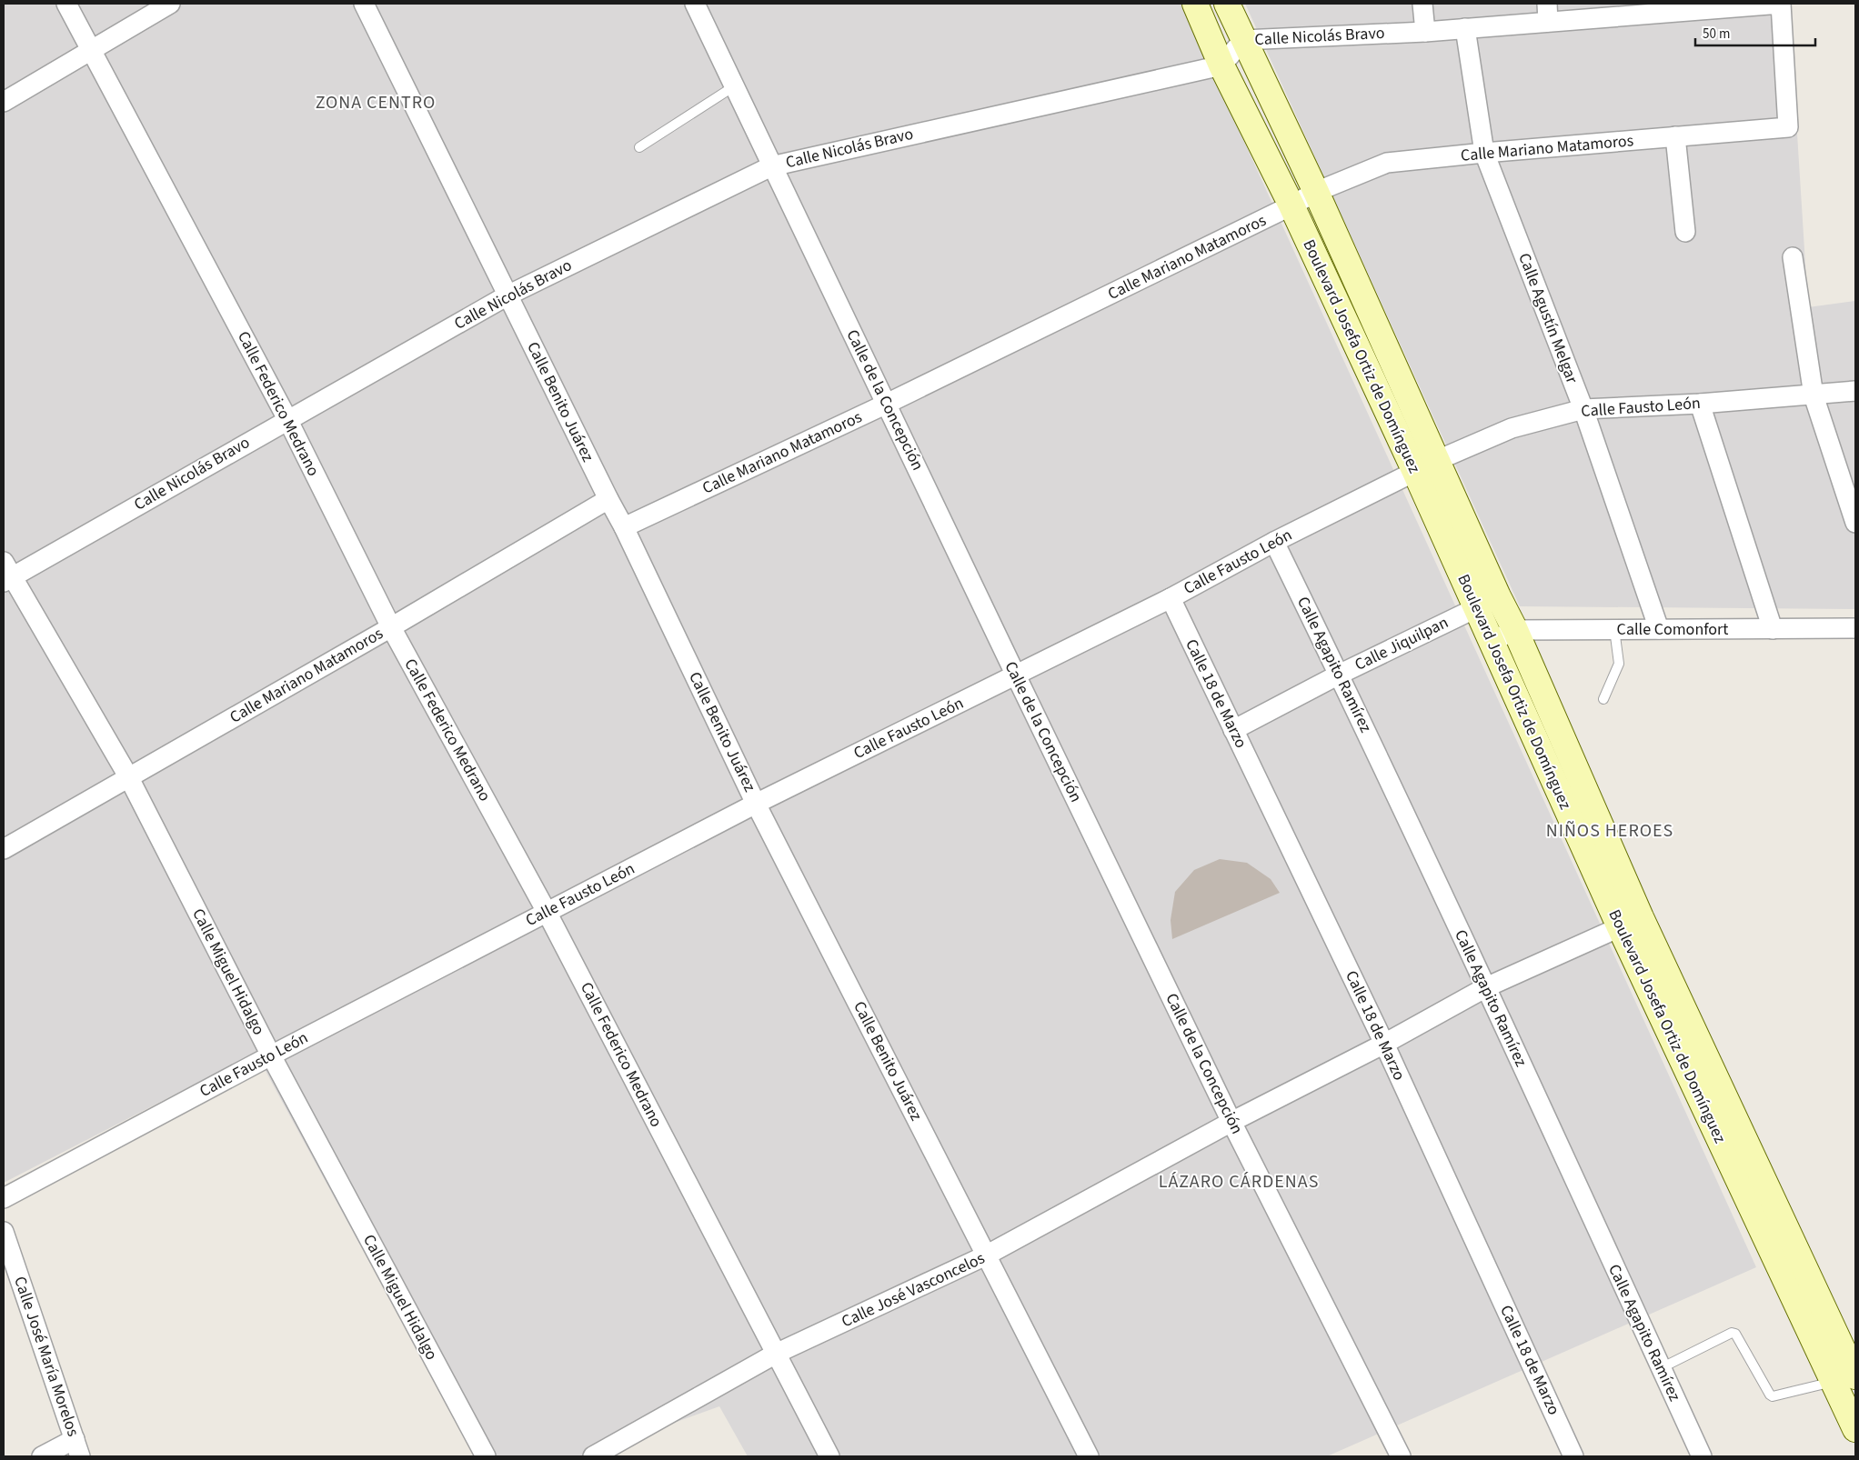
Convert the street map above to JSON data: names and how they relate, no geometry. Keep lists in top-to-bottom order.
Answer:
{
  "streets": {
    "street": [
      "Calle Nicolás Bravo",
      "Calle Mariano Matamoros",
      "Calle Agustín Melgar",
      "Boulevard Josefa Ortiz de Domínguez",
      "Calle de la Concepción",
      "Calle Benito Juárez",
      "Calle Federico Medrano",
      "Calle Fausto León",
      "Calle Comonfort",
      "Calle Jiquilpan",
      "Calle Agapito Ramírez",
      "Calle 18 de Marzo",
      "Calle Miguel Hidalgo",
      "Calle José Vasconcelos",
      "Calle José María Morelos"
    ]
  },
  "crossings": [
    ["Calle Nicolás Bravo", "Calle Mariano Matamoros"],
    ["Calle Nicolás Bravo", "Calle Agustín Melgar"],
    ["Calle Nicolás Bravo", "Boulevard Josefa Ortiz de Domínguez"],
    ["Calle Nicolás Bravo", "Calle de la Concepción"],
    ["Calle Nicolás Bravo", "Calle Benito Juárez"],
    ["Calle Nicolás Bravo", "Calle Federico Medrano"],
    ["Calle Nicolás Bravo", "Calle Miguel Hidalgo"],
    ["Calle Mariano Matamoros", "Calle Agustín Melgar"],
    ["Calle Mariano Matamoros", "Boulevard Josefa Ortiz de Domínguez"],
    ["Calle Mariano Matamoros", "Calle de la Concepción"],
    ["Calle Mariano Matamoros", "Calle Benito Juárez"],
    ["Calle Mariano Matamoros", "Calle Federico Medrano"],
    ["Calle Mariano Matamoros", "Calle Miguel Hidalgo"],
    ["Calle Agustín Melgar", "Calle Fausto León"],
    ["Calle Agustín Melgar", "Calle Comonfort"],
    ["Boulevard Josefa Ortiz de Domínguez", "Calle Fausto León"],
    ["Boulevard Josefa Ortiz de Domínguez", "Calle Comonfort"],
    ["Boulevard Josefa Ortiz de Domínguez", "Calle Jiquilpan"],
    ["Boulevard Josefa Ortiz de Domínguez", "Calle José Vasconcelos"],
    ["Calle de la Concepción", "Calle Fausto León"],
    ["Calle de la Concepción", "Calle José Vasconcelos"],
    ["Calle Benito Juárez", "Calle Fausto León"],
    ["Calle Benito Juárez", "Calle José Vasconcelos"],
    ["Calle Federico Medrano", "Calle Fausto León"],
    ["Calle Federico Medrano", "Calle José Vasconcelos"],
    ["Calle Fausto León", "Calle Agapito Ramírez"],
    ["Calle Fausto León", "Calle 18 de Marzo"],
    ["Calle Fausto León", "Calle Miguel Hidalgo"],
    ["Calle Jiquilpan", "Calle Agapito Ramírez"],
    ["Calle Jiquilpan", "Calle 18 de Marzo"],
    ["Calle Agapito Ramírez", "Calle José Vasconcelos"],
    ["Calle 18 de Marzo", "Calle José Vasconcelos"]
  ],
  "districts": ["ZONA CENTRO", "NIÑOS HEROES", "LÁZARO CÁRDENAS"],
  "scale_bar": "50 m"
}
